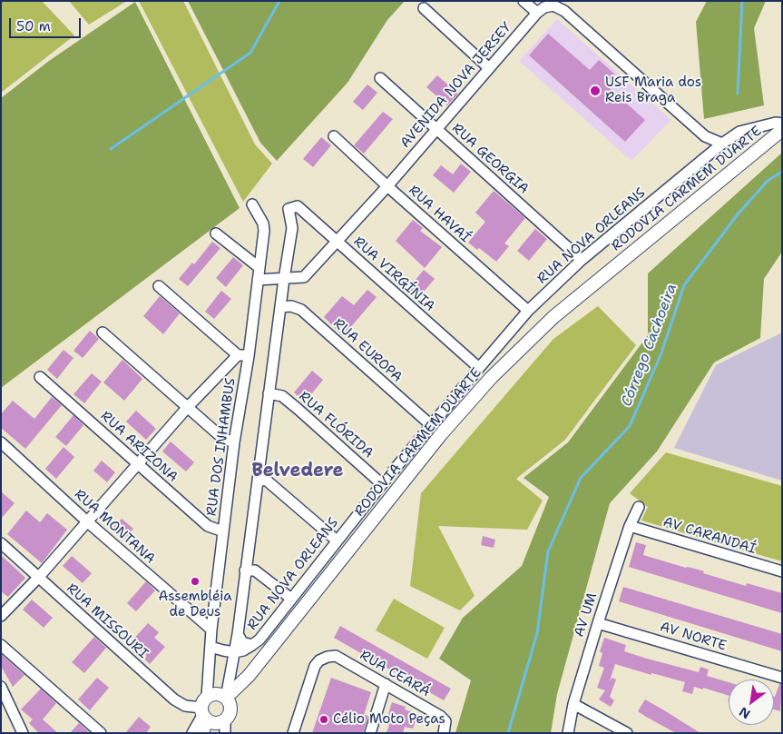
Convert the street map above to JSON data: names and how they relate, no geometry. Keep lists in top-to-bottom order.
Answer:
{
  "streets": {
    "street": [
      "AVENIDA NOVA JERSEY",
      "RUA GEORGIA",
      "RODOVIA CARMEM DUARTE",
      "RUA HAVAÍ",
      "RUA NOVA ORLEANS",
      "RUA VIRGÍNIA",
      "RUA EUROPA",
      "RUA FLÓRIDA",
      "RUA ARIZONA",
      "RUA DOS INHAMBUS",
      "RUA MONTANA",
      "AV CARANDAÍ",
      "AV UM",
      "RUA MISSOURI",
      "AV NORTE",
      "RUA CEARÁ"
    ]
  },
  "crossings": [
    ["AVENIDA NOVA JERSEY", "RUA GEORGIA"],
    ["AVENIDA NOVA JERSEY", "RUA HAVAÍ"],
    ["AVENIDA NOVA JERSEY", "RUA VIRGÍNIA"],
    ["AVENIDA NOVA JERSEY", "RUA DOS INHAMBUS"],
    ["RUA GEORGIA", "RUA NOVA ORLEANS"],
    ["RODOVIA CARMEM DUARTE", "RUA DOS INHAMBUS"],
    ["RODOVIA CARMEM DUARTE", "RUA MISSOURI"],
    ["RUA HAVAÍ", "RUA NOVA ORLEANS"],
    ["RUA NOVA ORLEANS", "RUA VIRGÍNIA"],
    ["RUA NOVA ORLEANS", "RUA EUROPA"],
    ["RUA NOVA ORLEANS", "RUA FLÓRIDA"],
    ["RUA ARIZONA", "RUA DOS INHAMBUS"],
    ["RUA DOS INHAMBUS", "RUA MONTANA"],
    ["RUA DOS INHAMBUS", "RUA MISSOURI"],
    ["AV CARANDAÍ", "AV UM"],
    ["AV UM", "AV NORTE"]
  ],
  "districts": ["Belvedere"],
  "water": ["Córrego Cachoeira"],
  "places": ["USF Maria dos Reis Braga", "Assembléia de Deus", "Célio Moto Peças"],
  "scale_bar": "50 m",
  "north": "bottom left"
}
